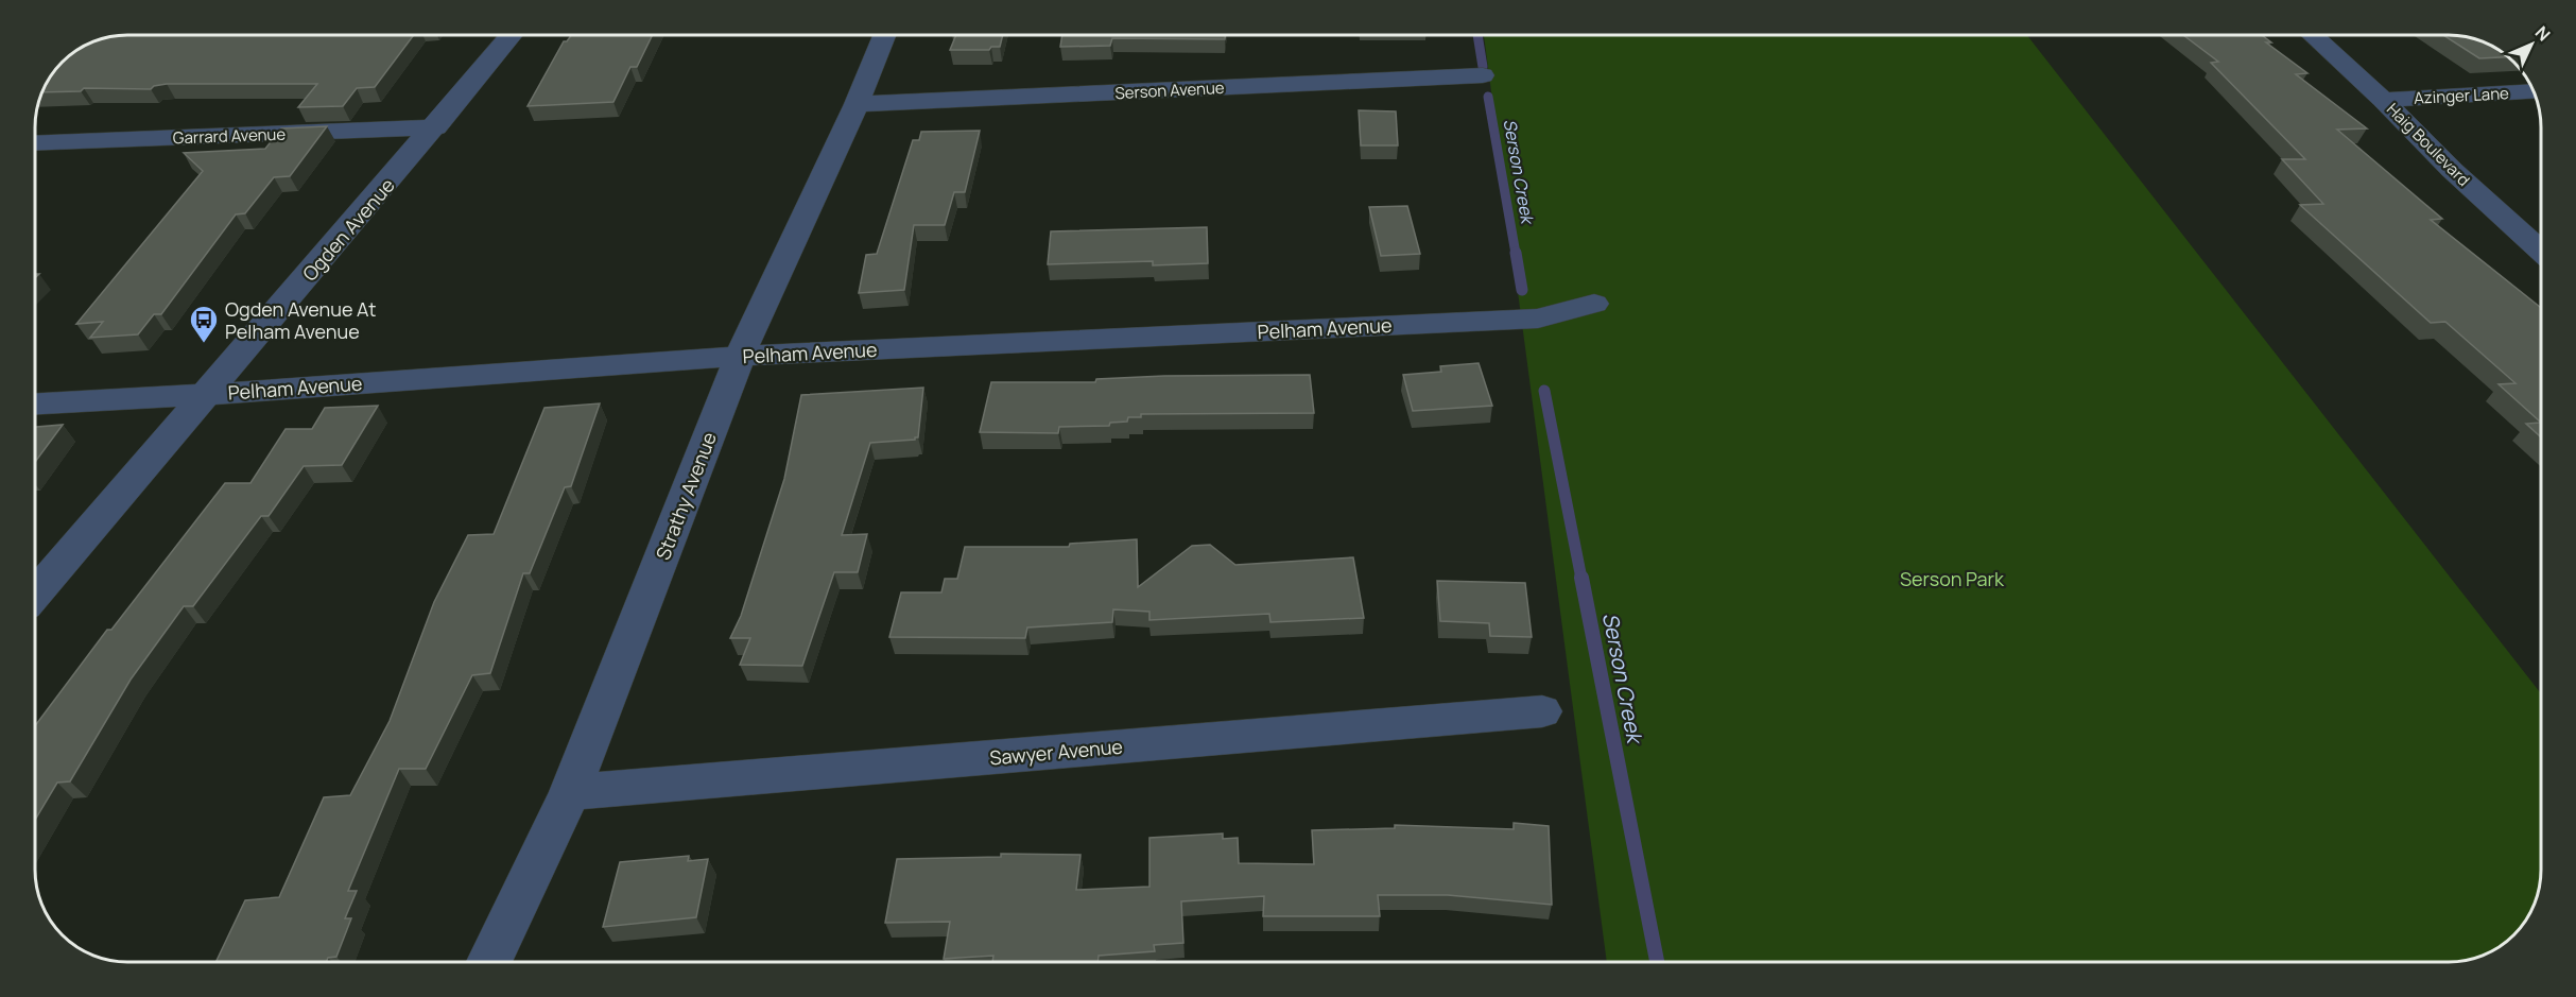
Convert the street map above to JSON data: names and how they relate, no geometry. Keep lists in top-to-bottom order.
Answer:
{
  "streets": {
    "street": [
      "Serson Avenue",
      "Azinger Lane",
      "Garrard Avenue",
      "Haig Boulevard",
      "Ogden Avenue",
      "Pelham Avenue",
      "Strathy Avenue",
      "Sawyer Avenue"
    ]
  },
  "crossings": [
    ["Serson Avenue", "Strathy Avenue"],
    ["Azinger Lane", "Haig Boulevard"],
    ["Garrard Avenue", "Ogden Avenue"],
    ["Ogden Avenue", "Pelham Avenue"],
    ["Pelham Avenue", "Strathy Avenue"],
    ["Strathy Avenue", "Sawyer Avenue"]
  ],
  "water": ["Serson Creek"],
  "parks": ["Serson Park"],
  "places": {
    "bus stop": ["Ogden Avenue At Pelham Avenue"]
  },
  "north": "top right"
}
